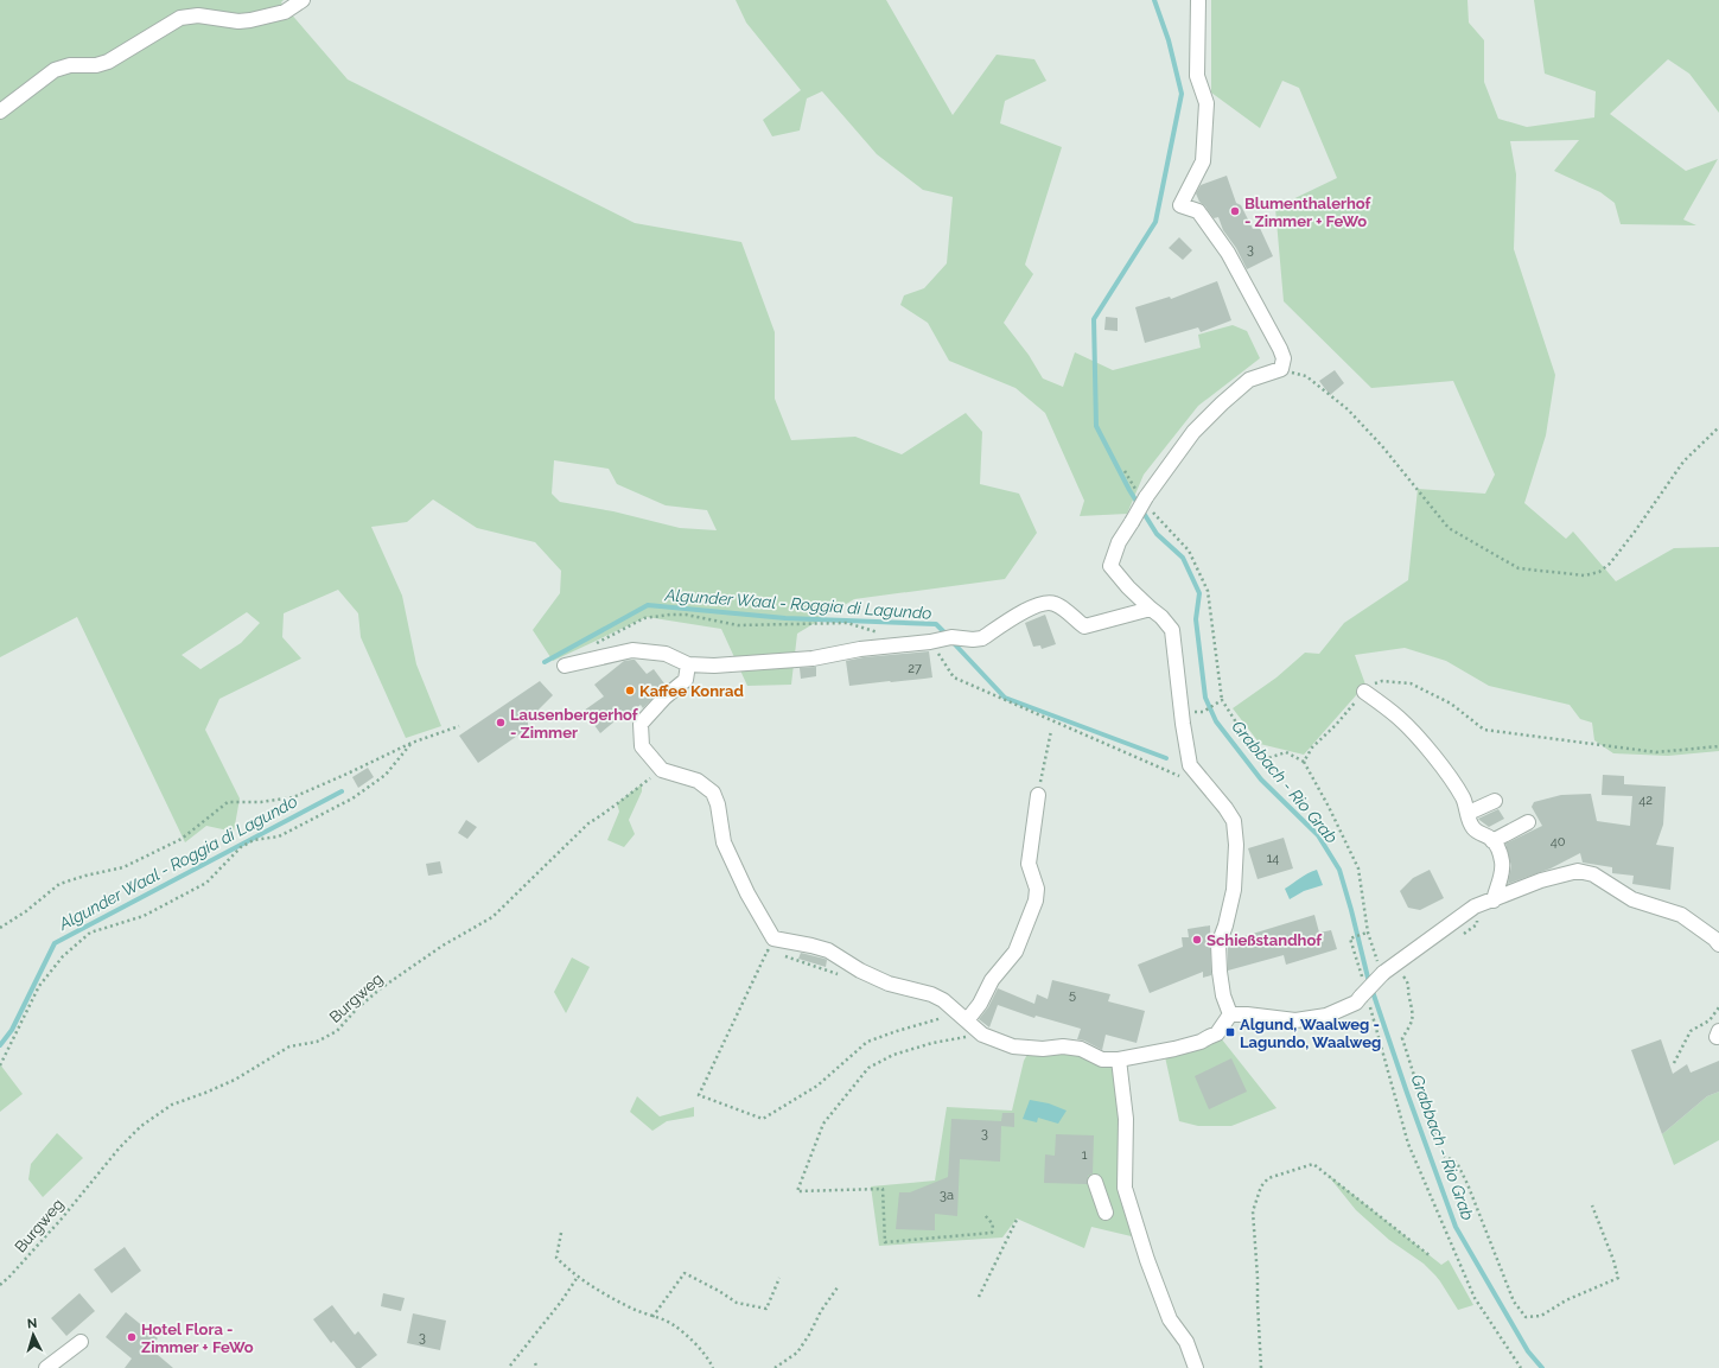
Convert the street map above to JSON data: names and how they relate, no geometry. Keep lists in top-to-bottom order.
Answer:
{
  "streets": {
    "path": ["Burgweg"]
  },
  "water": ["Algunder Waal - Roggia di Lagundo", "Grabbach - Rio Grab"],
  "places": {
    "other": [
      "Blumenthalerhof - Zimmer + FeWo",
      "Kaffee Konrad",
      "Lausenbergerhof - Zimmer",
      "Schießstandhof",
      "Hotel Flora - Zimmer + FeWo"
    ],
    "transit": ["Algund, Waalweg - Lagundo, Waalweg"]
  },
  "house_numbers": [
    "3",
    "27",
    "42",
    "40",
    "14",
    "5",
    "3",
    "1",
    "3a",
    "3"
  ],
  "north": "top"
}
